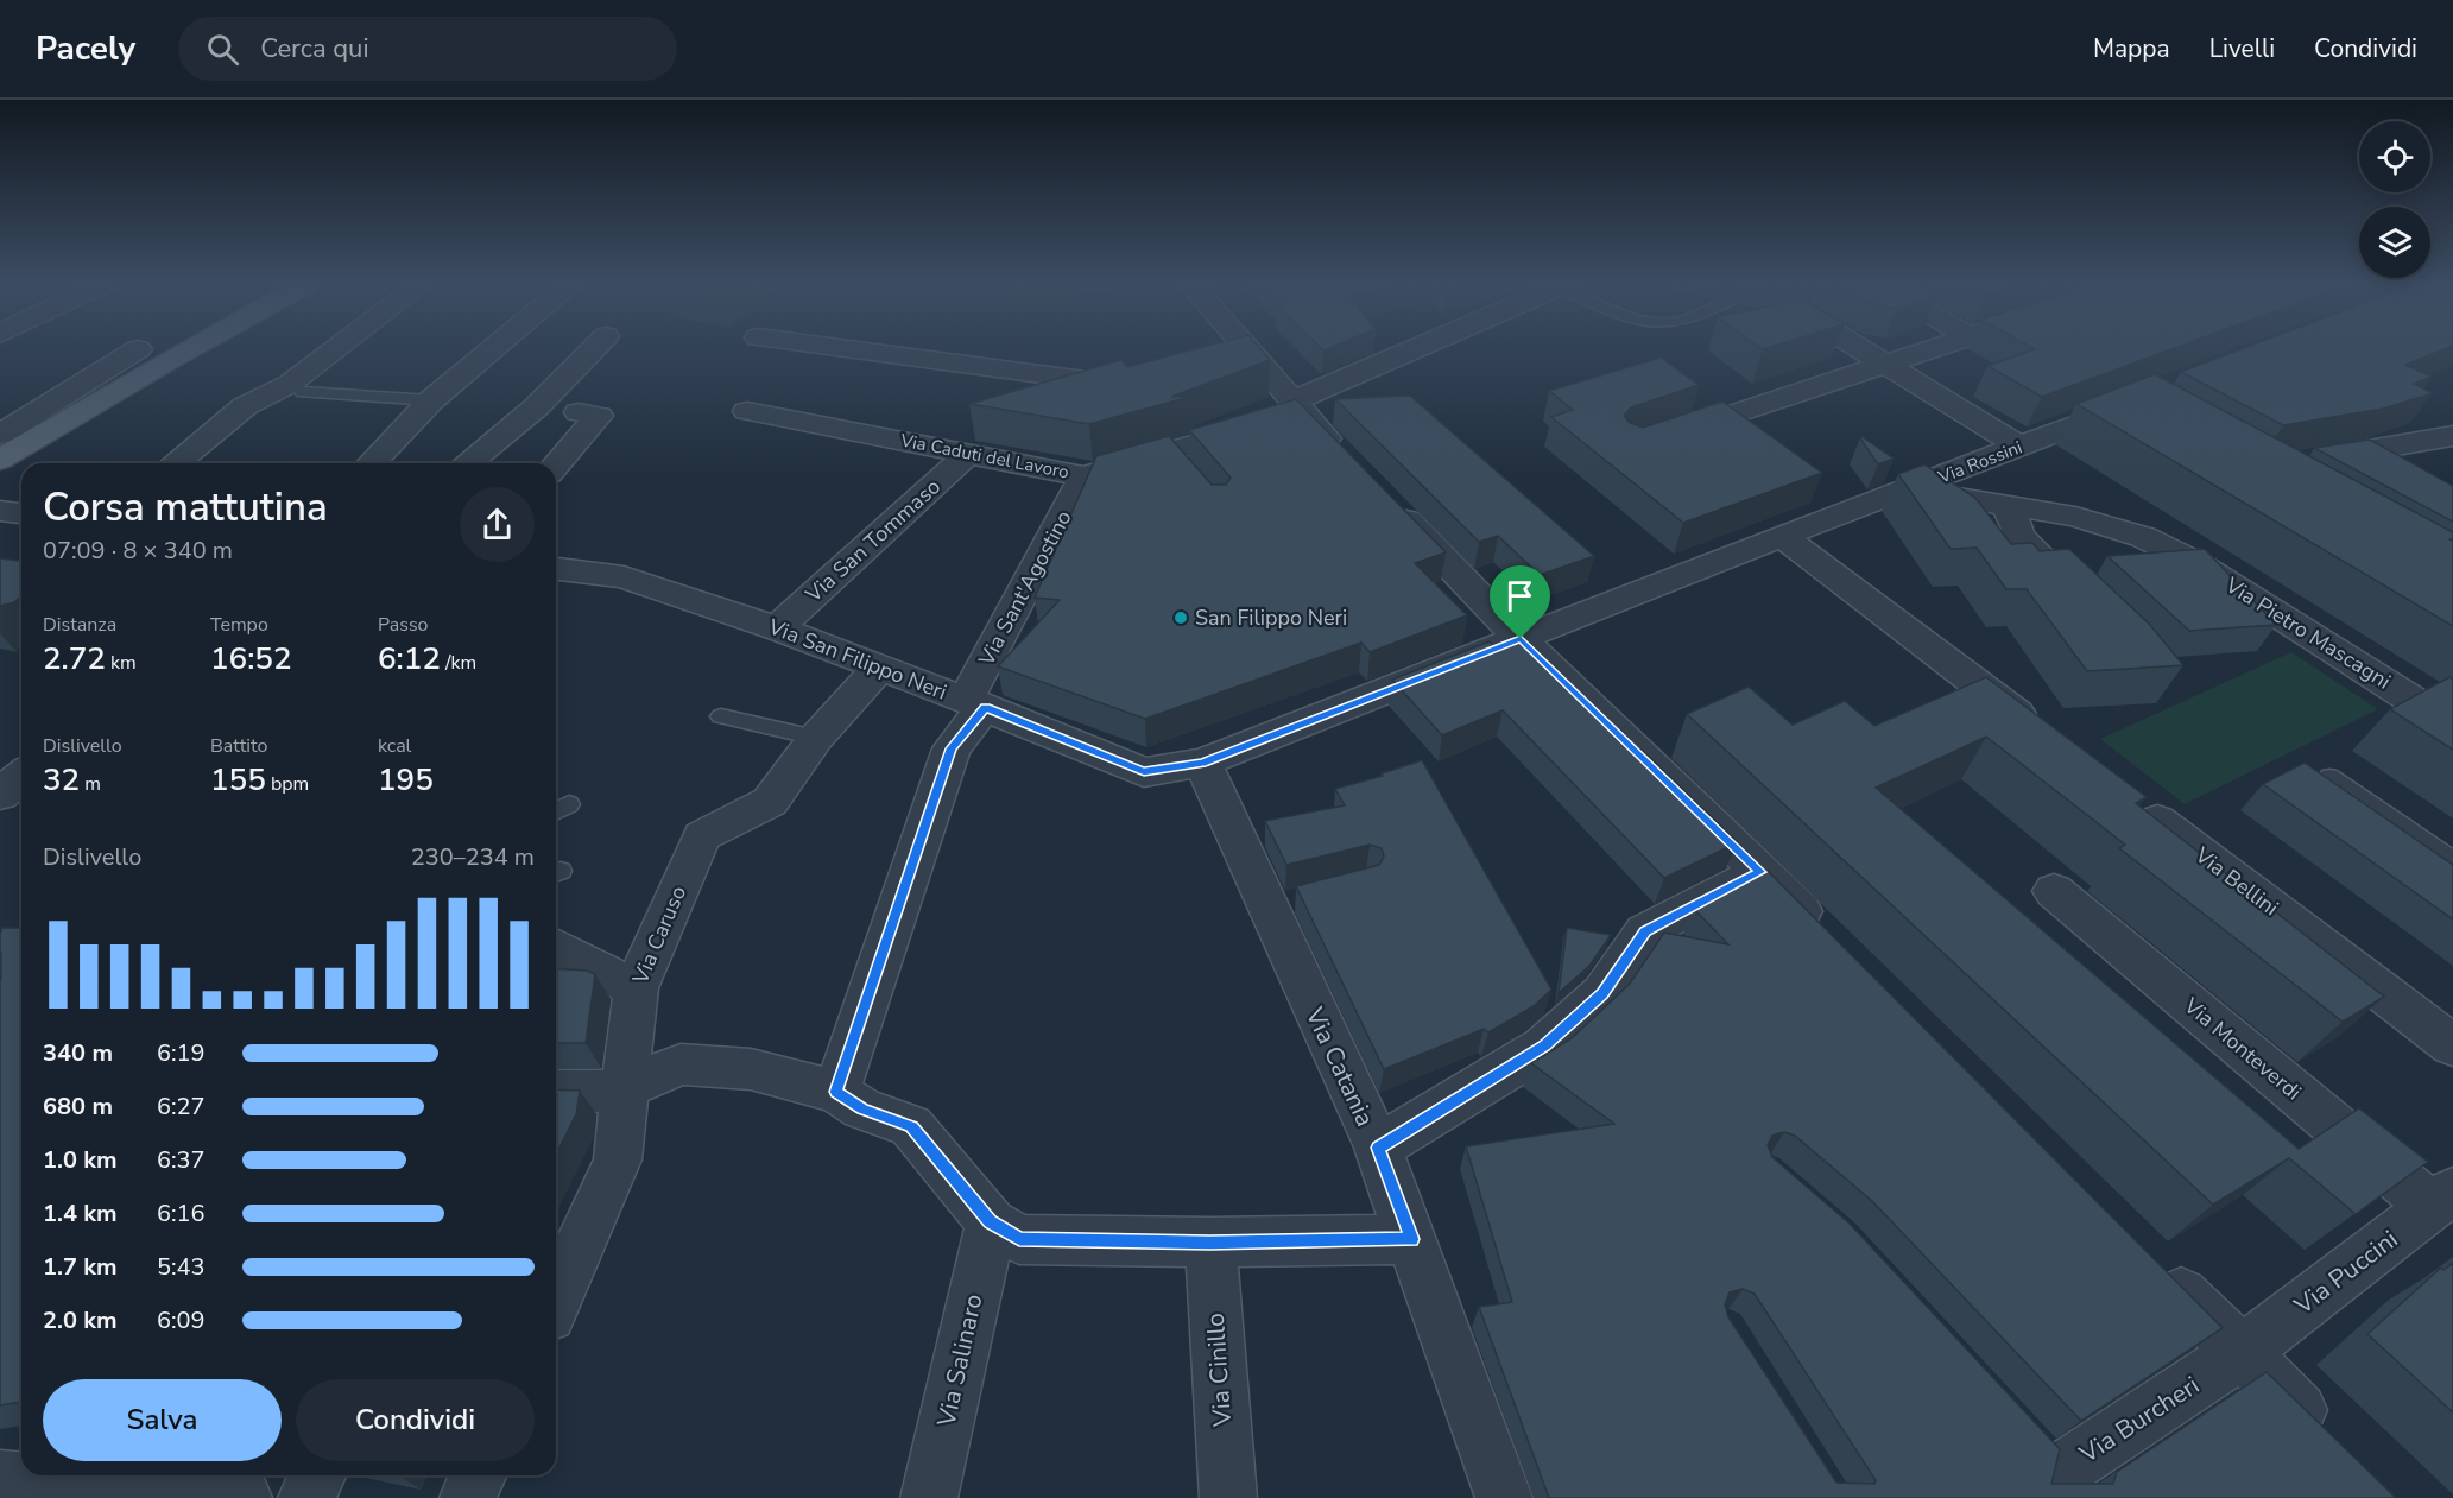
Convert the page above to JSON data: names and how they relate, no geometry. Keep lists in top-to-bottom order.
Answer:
{
  "streets": {
    "street": [
      "Via Caduti del Lavoro",
      "Via Rossini",
      "Via San Tommaso",
      "Via Sant'Agostino",
      "Via Pietro Mascagni",
      "Via San Filippo Neri",
      "Via Bellini",
      "Via Caruso",
      "Via Monteverdi",
      "Via Catania",
      "Via Puccini",
      "Via Salinaro",
      "Via Cinillo",
      "Via Burcheri"
    ]
  },
  "crossings": [
    ["Via Caduti del Lavoro", "Via San Tommaso"],
    ["Via Caduti del Lavoro", "Via Sant'Agostino"],
    ["Via Rossini", "Via Pietro Mascagni"],
    ["Via Rossini", "Via San Filippo Neri"],
    ["Via San Tommaso", "Via San Filippo Neri"],
    ["Via Sant'Agostino", "Via San Filippo Neri"],
    ["Via San Filippo Neri", "Via Caruso"],
    ["Via San Filippo Neri", "Via Catania"],
    ["Via Monteverdi", "Via Puccini"],
    ["Via Puccini", "Via Burcheri"]
  ],
  "places": ["San Filippo Neri"],
  "page": {
    "header": "Pacely",
    "search": "Cerca qui",
    "nav": ["Mappa", "Livelli", "Condividi"],
    "heading": ["Corsa mattutina", "07:09 · 8 × 340 m"],
    "stats": [
      ["Distanza", "2.72 km"],
      ["Tempo", "16:52"],
      ["Passo", "6:12 /km"],
      ["Dislivello", "32 m"],
      ["Battito", "155 bpm"],
      ["kcal", "195"]
    ],
    "chart": ["Dislivello", "230–234 m"],
    "list": [
      {
        "name": "340 m",
        "note": "6:19"
      },
      {
        "name": "680 m",
        "note": "6:27"
      },
      {
        "name": "1.0 km",
        "note": "6:37"
      },
      {
        "name": "1.4 km",
        "note": "6:16"
      },
      {
        "name": "1.7 km",
        "note": "5:43"
      },
      {
        "name": "2.0 km",
        "note": "6:09"
      }
    ],
    "buttons": ["Salva", "Condividi"]
  }
}
